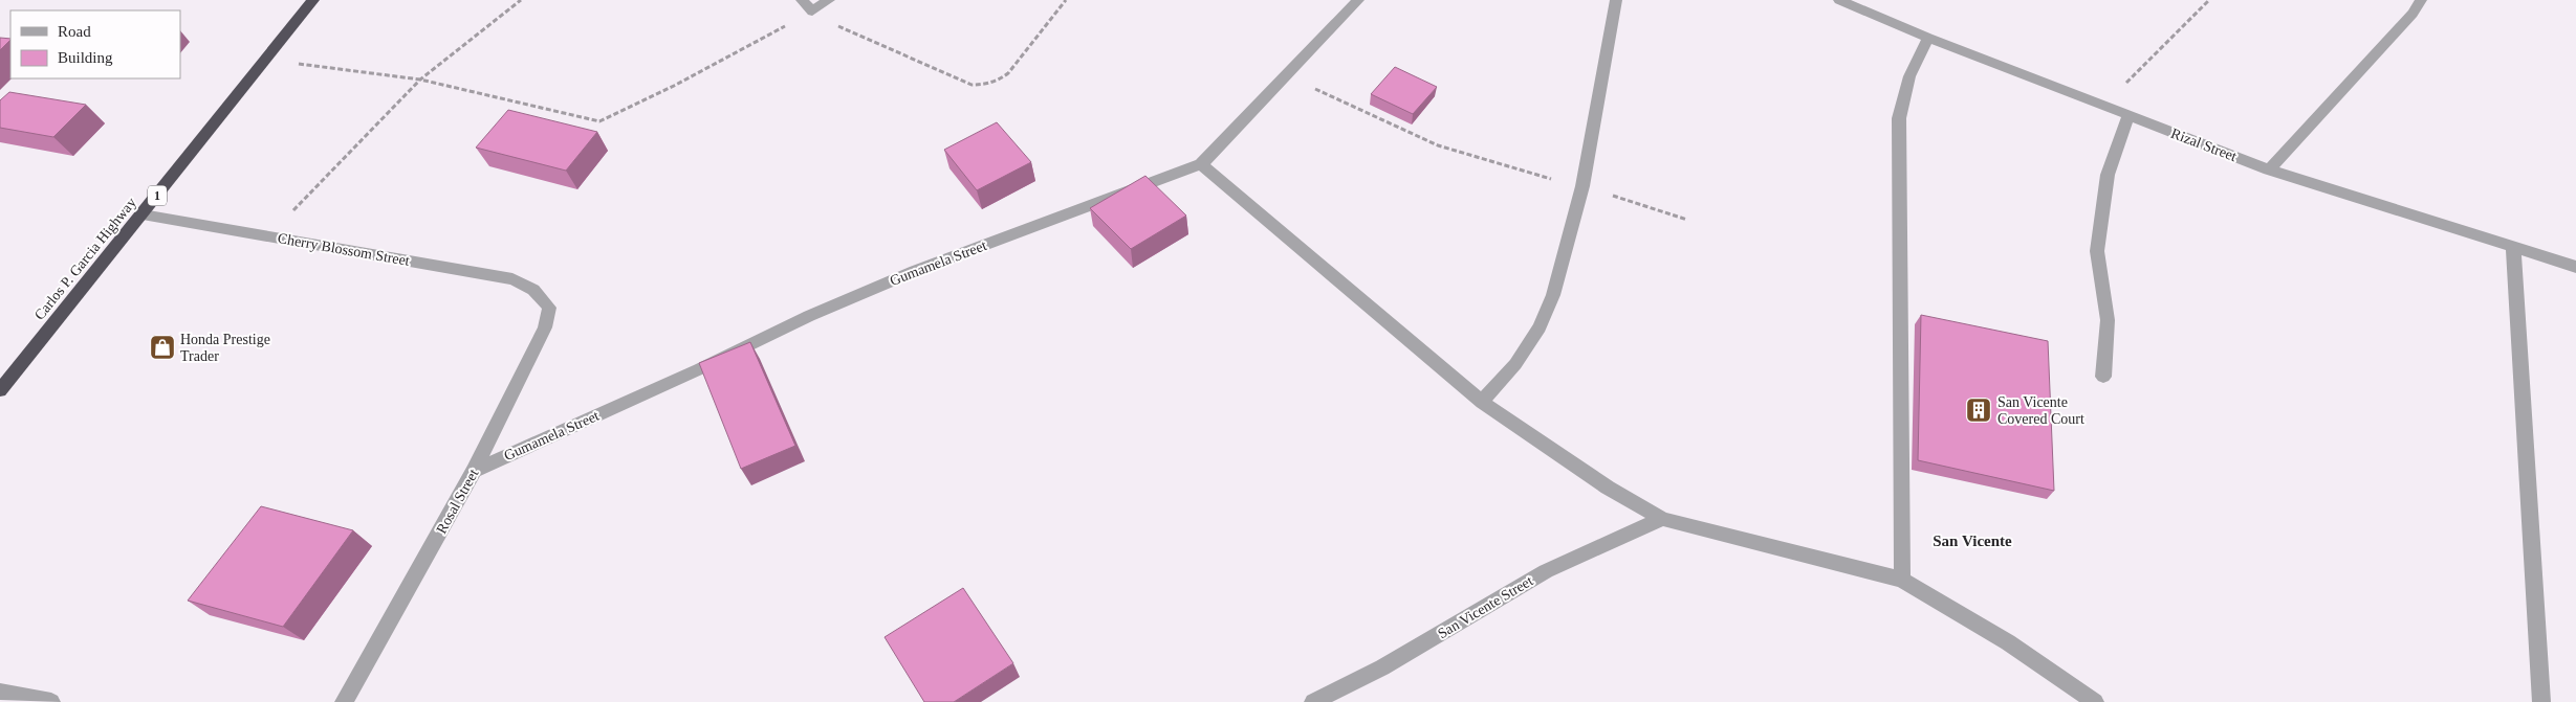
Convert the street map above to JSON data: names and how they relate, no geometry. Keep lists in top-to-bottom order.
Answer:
{
  "streets": {
    "highway": ["1", "Carlos P. Garcia Highway"],
    "street": [
      "Rizal Street",
      "Cherry Blossom Street",
      "Gumamela Street",
      "Rosal Street",
      "San Vicente Street"
    ]
  },
  "crossings": [
    ["Cherry Blossom Street", "Carlos P. Garcia Highway"],
    ["Cherry Blossom Street", "Rosal Street"],
    ["Gumamela Street", "Rosal Street"]
  ],
  "districts": ["San Vicente"],
  "places": {
    "shop": ["Honda Prestige Trader"],
    "building": ["San Vicente Covered Court"]
  },
  "legend": ["Road", "Building"]
}
